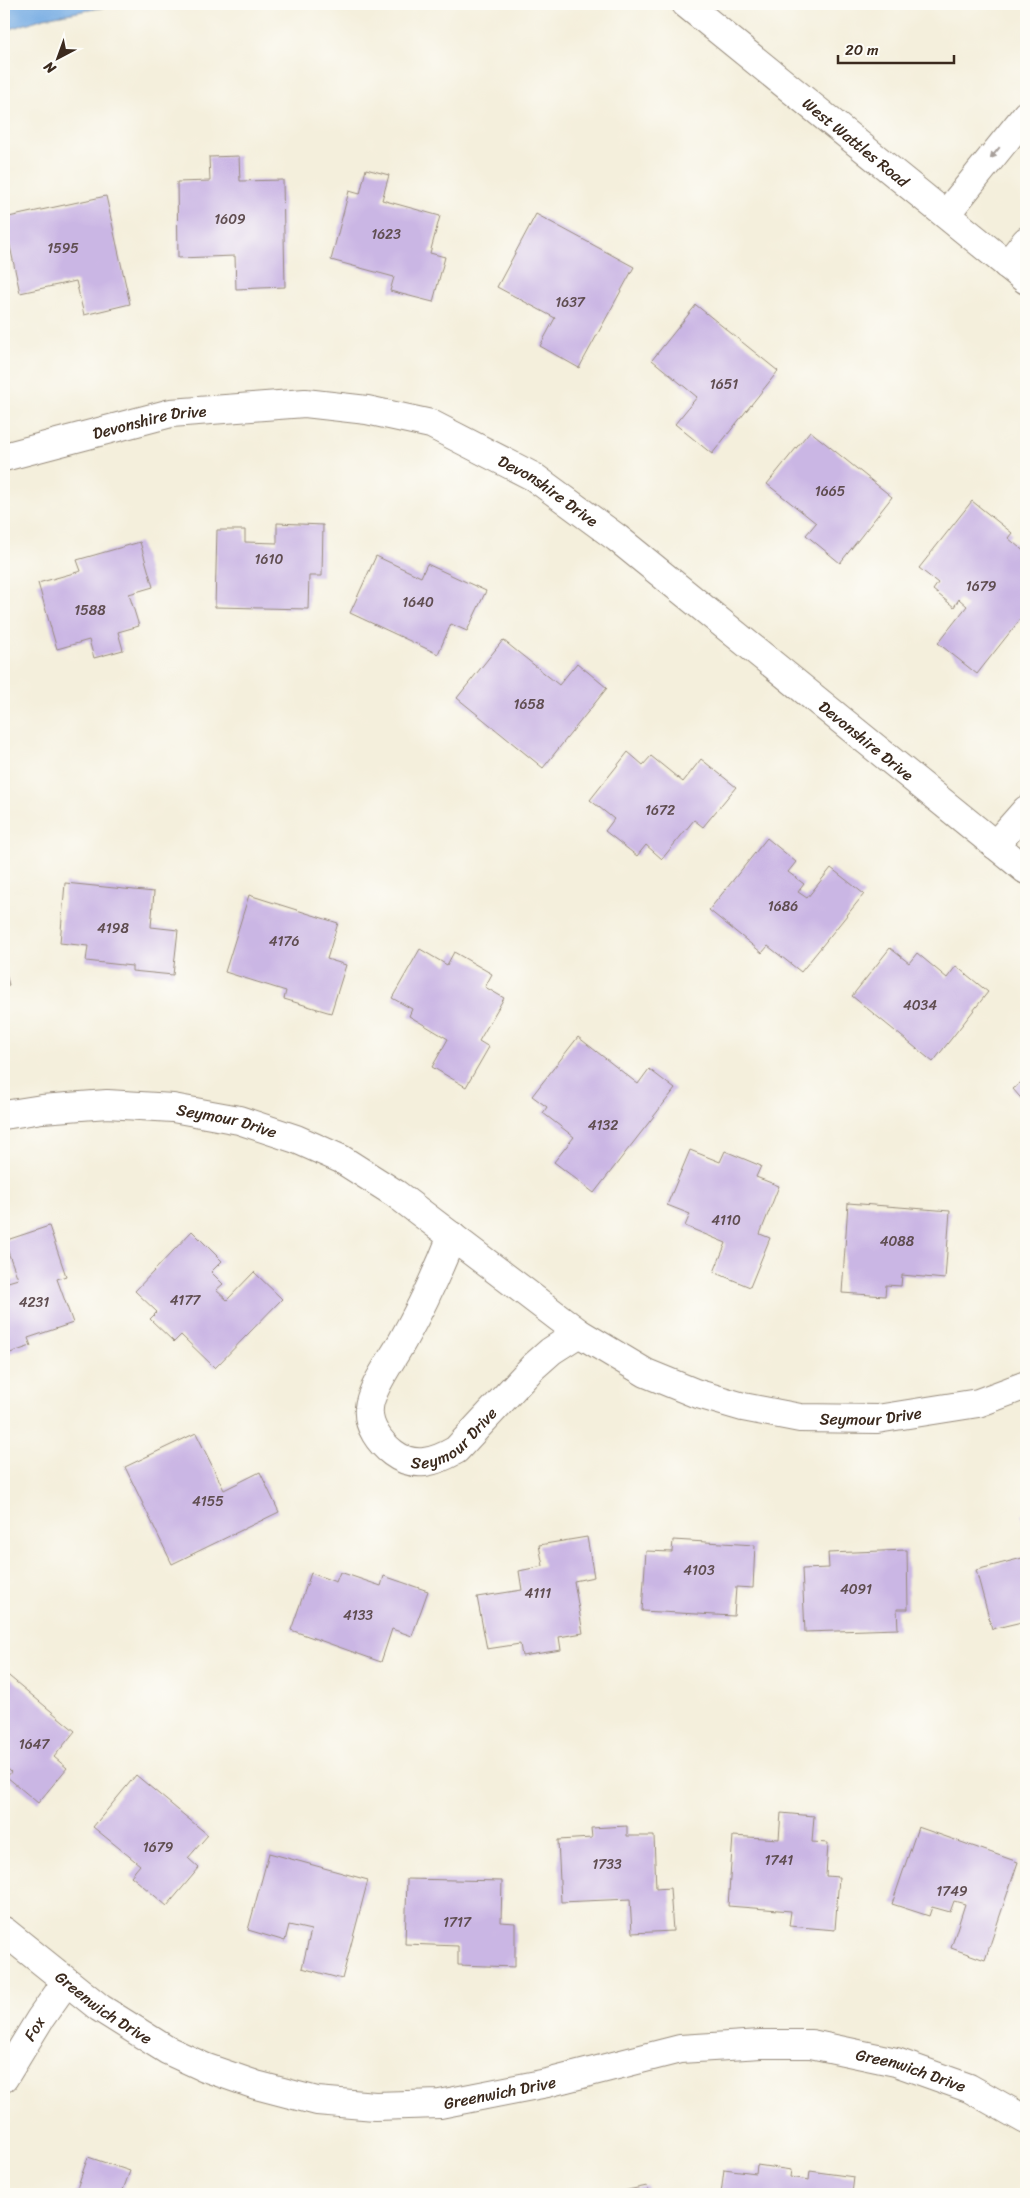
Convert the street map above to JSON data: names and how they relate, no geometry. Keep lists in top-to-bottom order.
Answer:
{
  "streets": {
    "street": [
      "West Wattles Road",
      "Devonshire Drive",
      "Seymour Drive",
      "Greenwich Drive",
      "Fox"
    ]
  },
  "crossings": [
    ["Greenwich Drive", "Fox"]
  ],
  "house_numbers": [
    "1609",
    "1623",
    "1595",
    "1637",
    "1651",
    "1665",
    "1610",
    "1679",
    "1640",
    "1588",
    "1658",
    "1672",
    "1686",
    "4198",
    "4176",
    "4034",
    "4132",
    "4110",
    "4088",
    "4177",
    "4231",
    "4155",
    "4103",
    "4091",
    "4111",
    "4133",
    "1647",
    "1679",
    "1741",
    "1733",
    "1749",
    "1717"
  ],
  "scale_bar": "20 m",
  "north": "bottom left"
}
